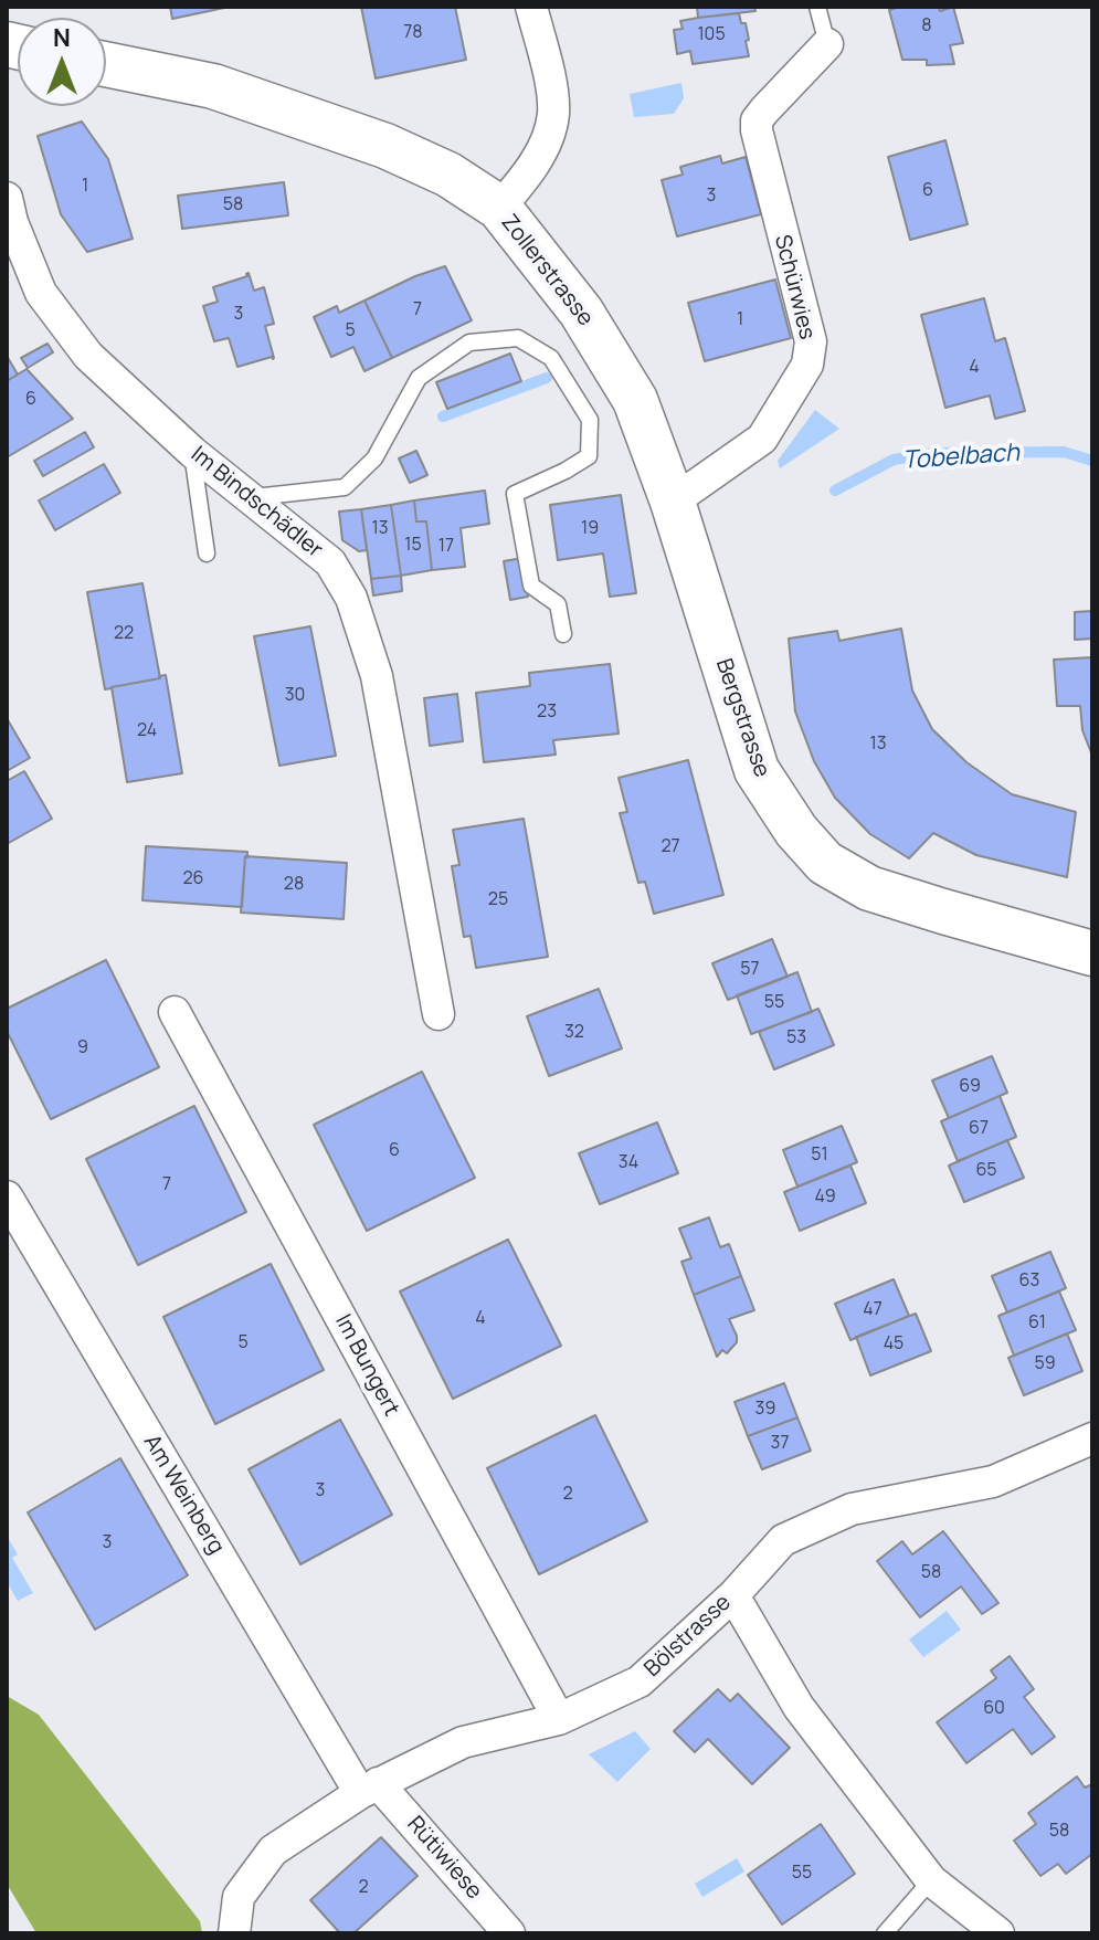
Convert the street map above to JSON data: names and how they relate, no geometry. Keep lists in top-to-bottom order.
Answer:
{
  "streets": {
    "street": [
      "Zollerstrasse",
      "Schürwies",
      "Im Bindschädler",
      "Bergstrasse",
      "Im Bungert",
      "Am Weinberg",
      "Bölstrasse",
      "Rütiwiese"
    ]
  },
  "crossings": [
    ["Zollerstrasse", "Schürwies"],
    ["Zollerstrasse", "Bergstrasse"],
    ["Schürwies", "Bergstrasse"],
    ["Im Bungert", "Bölstrasse"],
    ["Am Weinberg", "Bölstrasse"],
    ["Am Weinberg", "Rütiwiese"],
    ["Bölstrasse", "Rütiwiese"]
  ],
  "water": ["Tobelbach"],
  "house_numbers": [
    "8",
    "78",
    "105",
    "1",
    "6",
    "3",
    "58",
    "7",
    "3",
    "1",
    "5",
    "4",
    "6",
    "13",
    "19",
    "15",
    "17",
    "22",
    "30",
    "23",
    "24",
    "13",
    "27",
    "26",
    "28",
    "25",
    "57",
    "55",
    "32",
    "53",
    "9",
    "69",
    "67",
    "6",
    "51",
    "34",
    "65",
    "7",
    "49",
    "63",
    "47",
    "4",
    "61",
    "5",
    "45",
    "59",
    "39",
    "37",
    "3",
    "2",
    "3",
    "58",
    "60",
    "58",
    "55",
    "2"
  ],
  "north": "top"
}
